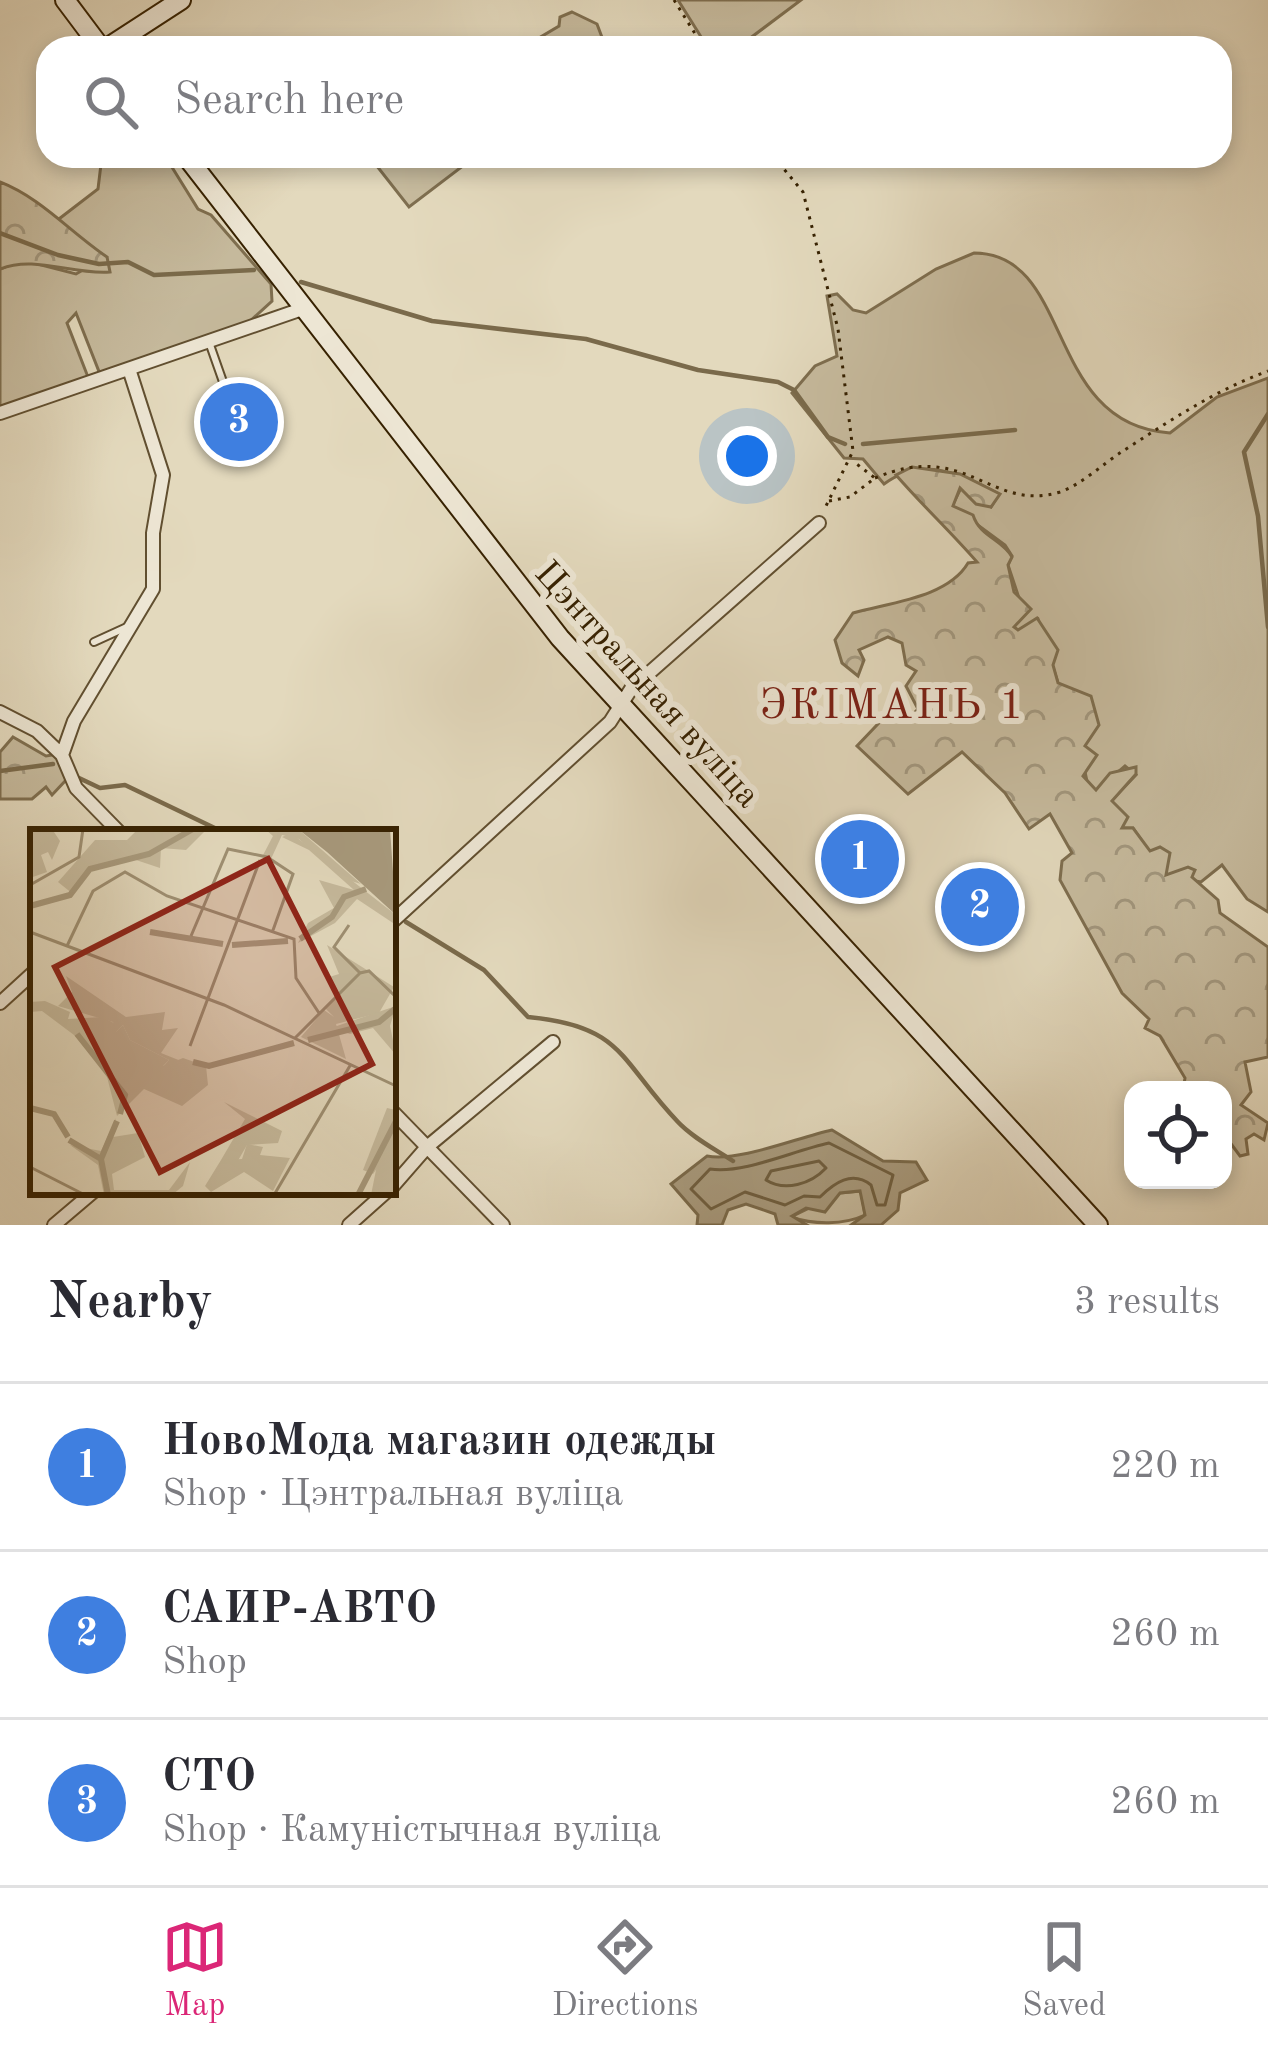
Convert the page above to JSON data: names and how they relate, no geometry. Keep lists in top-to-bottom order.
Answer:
{
  "streets": {
    "main road": ["Цэнтральная вуліца"]
  },
  "districts": ["ЭКІМАНЬ 1"],
  "page": {
    "search": "Search here",
    "pins": ["3", "1", "2"],
    "heading": ["Nearby", "3 results"],
    "list": [
      {
        "mark": "1",
        "name": "НовоМода магазин одежды",
        "note": "Shop · Цэнтральная вуліца",
        "value": "220 m"
      },
      {
        "mark": "2",
        "name": "САИР-АВТО",
        "note": "Shop",
        "value": "260 m"
      },
      {
        "mark": "3",
        "name": "СТО",
        "note": "Shop · Камуністычная вуліца",
        "value": "260 m"
      }
    ],
    "nav": ["Map", "Directions", "Saved"]
  }
}
